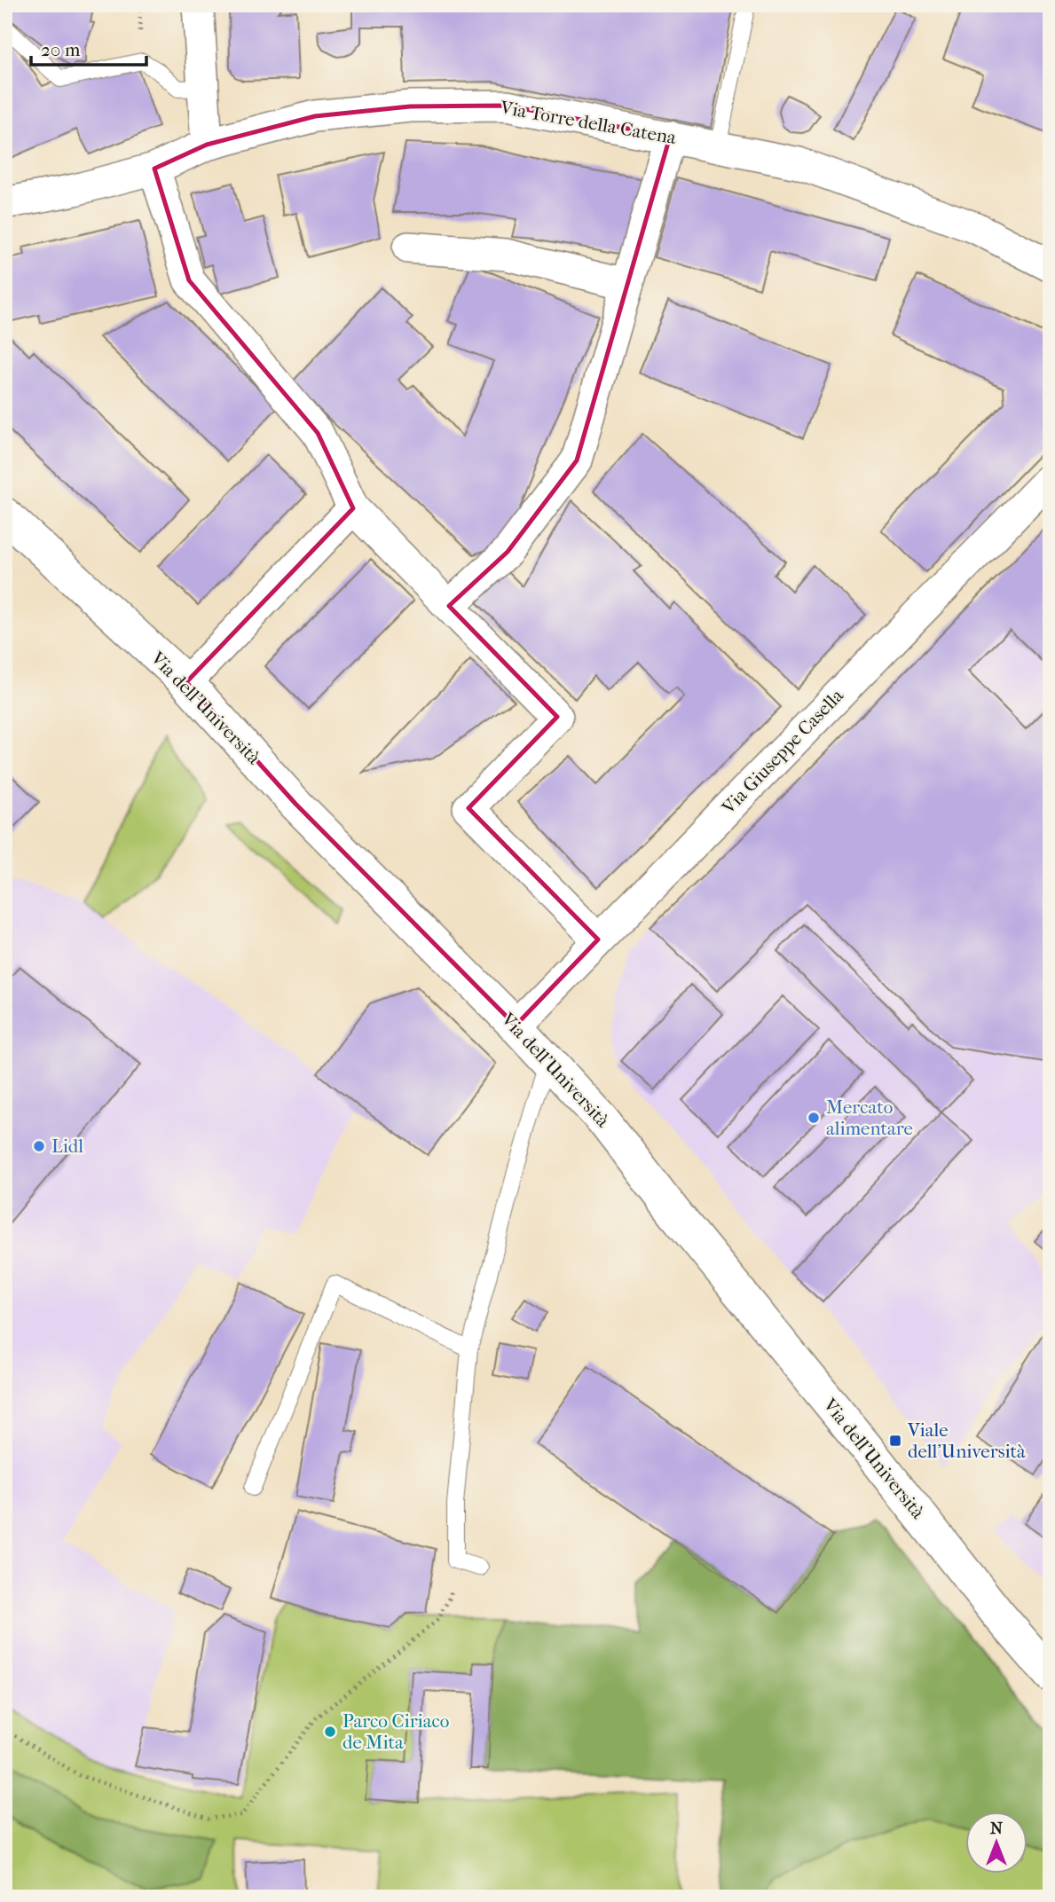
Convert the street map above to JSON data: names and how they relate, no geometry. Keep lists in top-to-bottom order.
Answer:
{
  "streets": {
    "street": ["Via Torre della Catena", "Via dell'Università", "Via Giuseppe Casella"]
  },
  "crossings": [
    ["Via dell'Università", "Via Giuseppe Casella"]
  ],
  "places": {
    "other": ["Mercato alimentare", "Lidl", "Parco Ciriaco de Mita"],
    "transit": ["Viale dell'Università"]
  },
  "scale_bar": "20 m",
  "north": "top"
}
